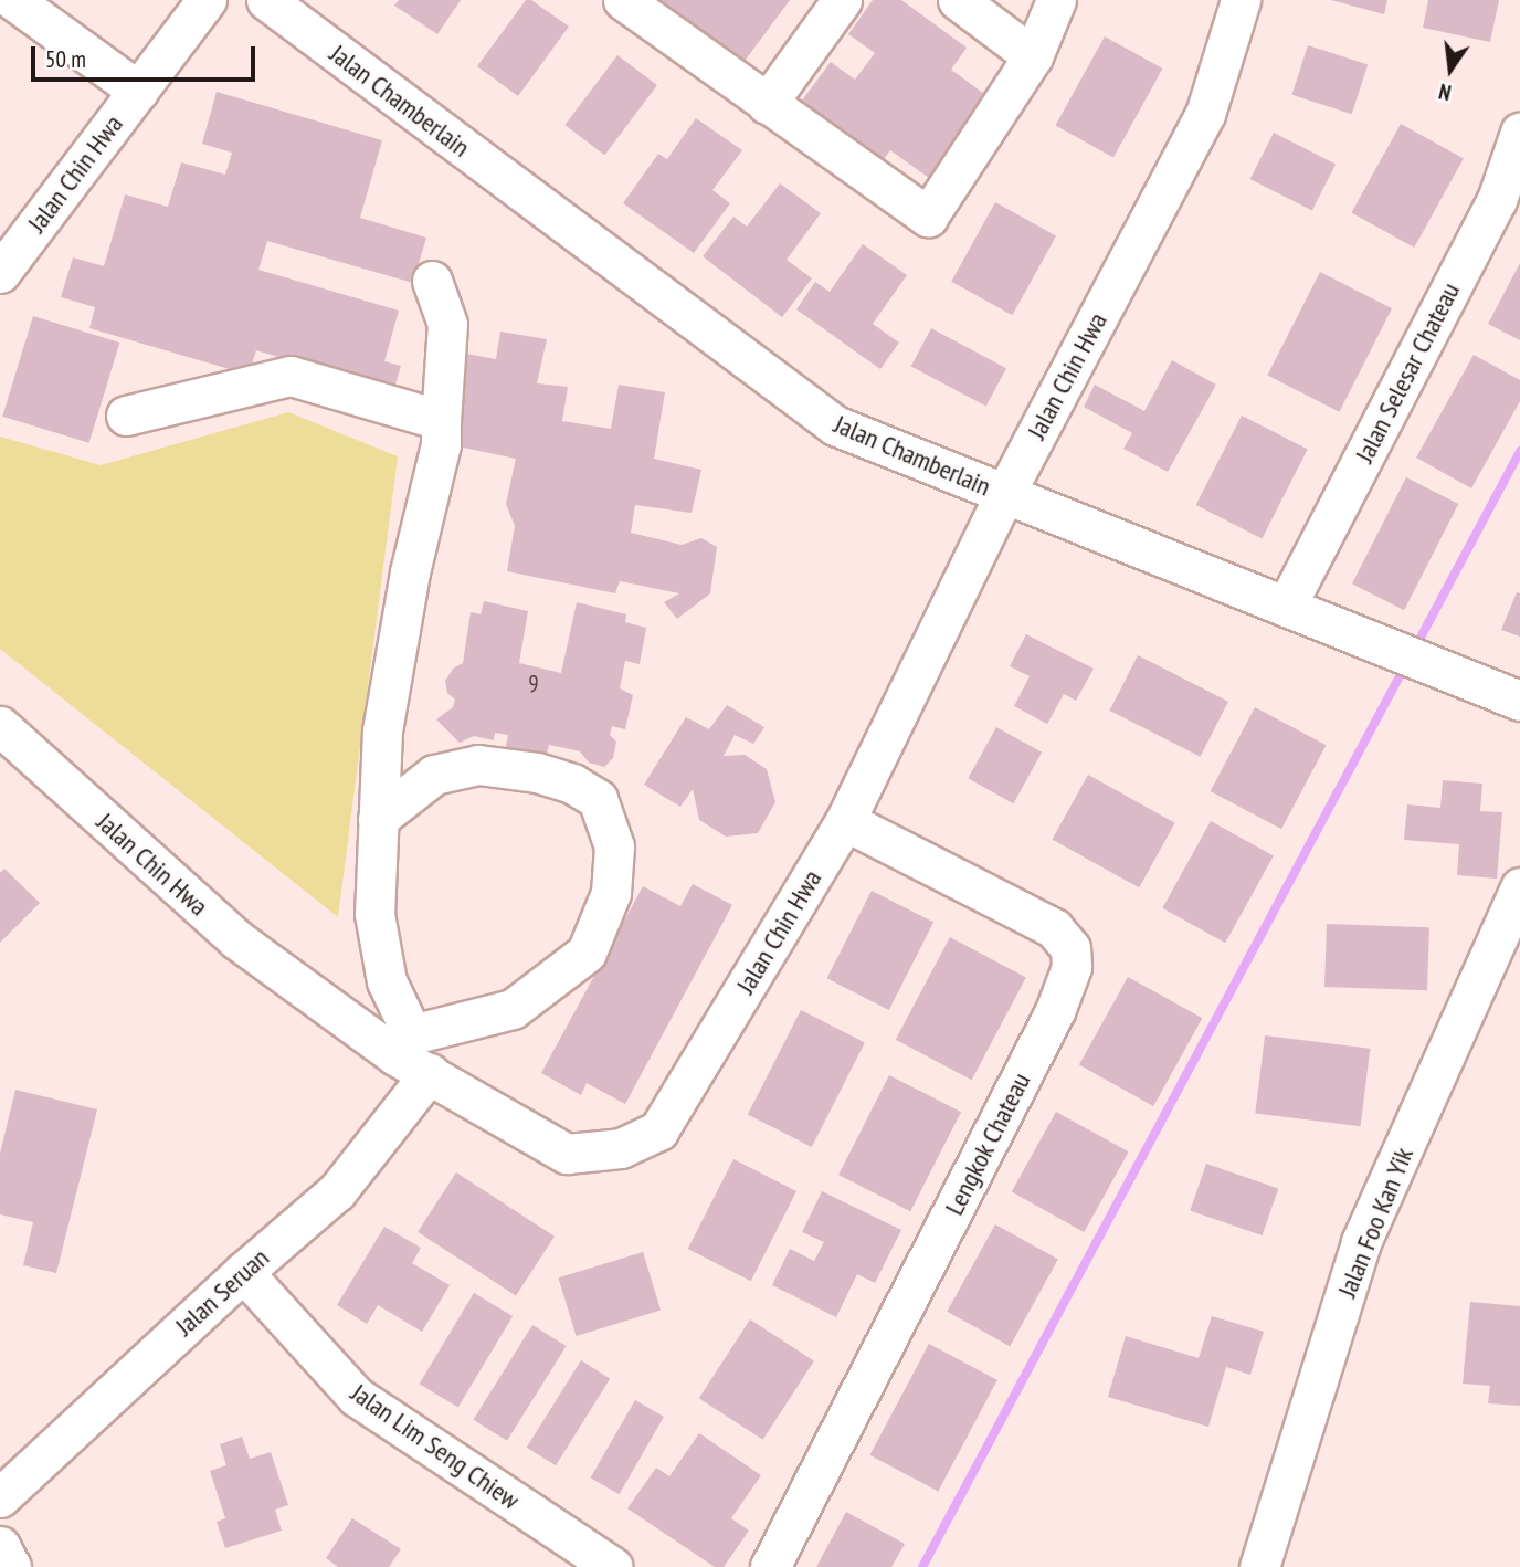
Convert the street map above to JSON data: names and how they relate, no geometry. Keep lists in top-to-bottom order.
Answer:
{
  "streets": {
    "street": [
      "Jalan Chamberlain",
      "Jalan Chin Hwa",
      "Jalan Selesar Chateau",
      "Lengkok Chateau",
      "Jalan Foo Kan Yik",
      "Jalan Seruan",
      "Jalan Lim Seng Chiew"
    ]
  },
  "crossings": [
    ["Jalan Chamberlain", "Jalan Chin Hwa"],
    ["Jalan Chamberlain", "Jalan Selesar Chateau"],
    ["Jalan Chin Hwa", "Lengkok Chateau"],
    ["Jalan Chin Hwa", "Jalan Seruan"],
    ["Jalan Seruan", "Jalan Lim Seng Chiew"]
  ],
  "house_numbers": ["9"],
  "scale_bar": "50 m",
  "north": "bottom"
}
